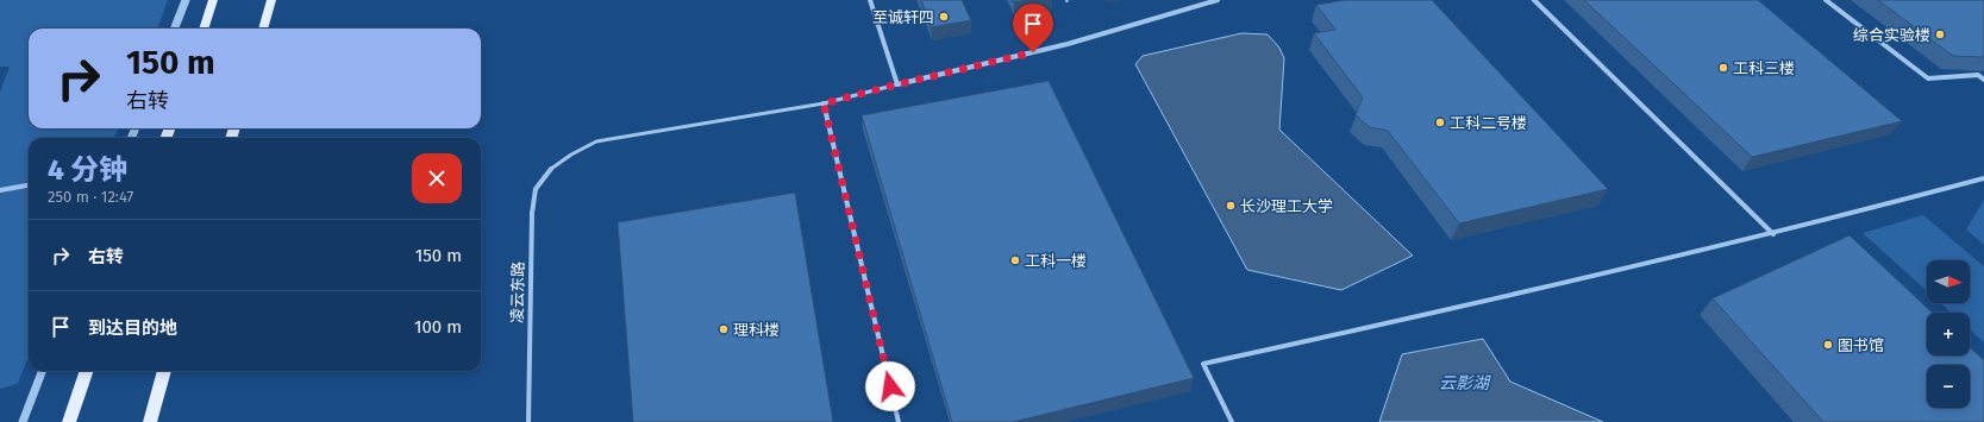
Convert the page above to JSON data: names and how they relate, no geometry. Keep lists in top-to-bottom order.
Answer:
{
  "streets": {
    "street": ["凌云东路"]
  },
  "water": ["云影湖"],
  "places": [
    "至诚轩四",
    "综合实验楼",
    "工科三楼",
    "工科二号楼",
    "长沙理工大学",
    "工科一楼",
    "理科楼",
    "图书馆"
  ],
  "north": "right",
  "page": {
    "turn": ["150 m", "右转"],
    "heading": ["4 分钟", "250 m · 12:47"],
    "list": [
      {
        "name": "右转",
        "value": "150 m"
      },
      {
        "name": "到达目的地",
        "value": "100 m"
      }
    ],
    "map_buttons": ["+", "−"]
  }
}
